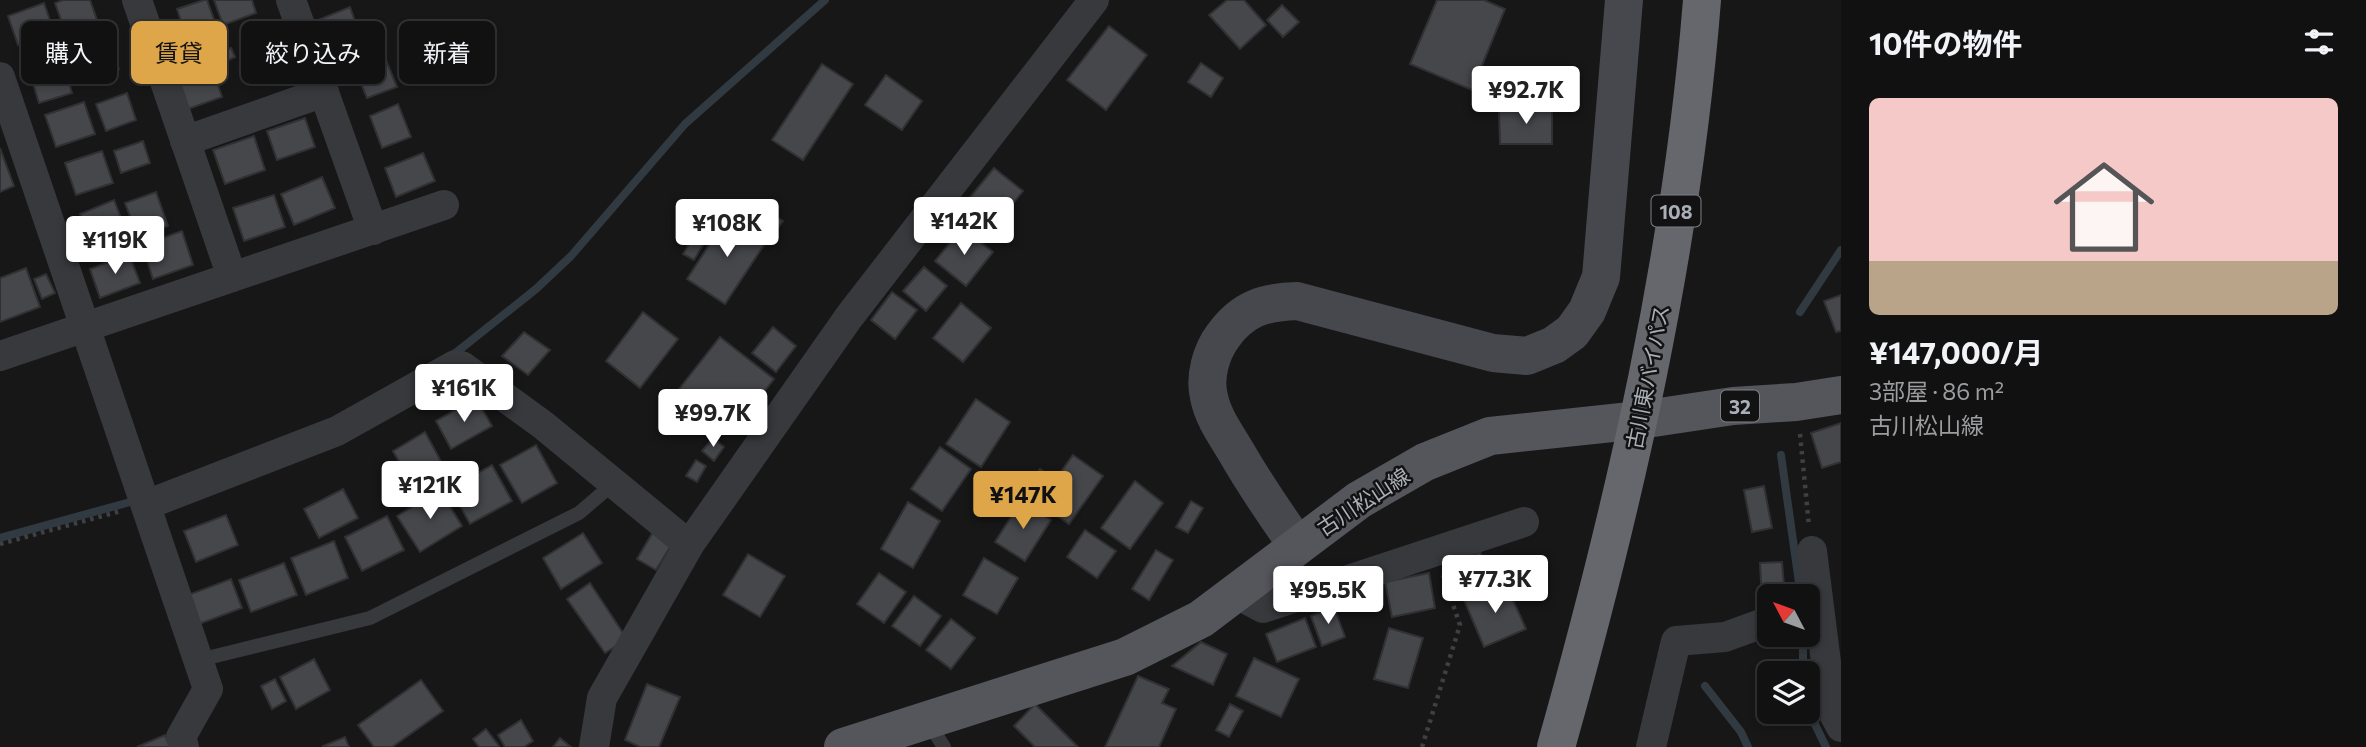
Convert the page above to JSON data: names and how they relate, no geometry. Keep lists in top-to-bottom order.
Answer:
{
  "streets": {
    "highway": ["108", "古川東バイパス"],
    "main road": ["32", "古川松山線"]
  },
  "crossings": [
    ["古川東バイパス", "古川松山線"]
  ],
  "north": "top left",
  "page": {
    "heading": "10件の物件",
    "chip": [
      "購入",
      "賃貸",
      "絞り込み",
      "新着"
    ],
    "price": [
      "¥92.7K",
      "¥142K",
      "¥108K",
      "¥119K",
      "¥161K",
      "¥99.7K",
      "¥121K",
      "¥147K",
      "¥77.3K",
      "¥95.5K"
    ],
    "list": [
      {
        "name": "¥147,000/月",
        "note": "3部屋 · 86 m² · 古川松山線"
      }
    ]
  }
}
